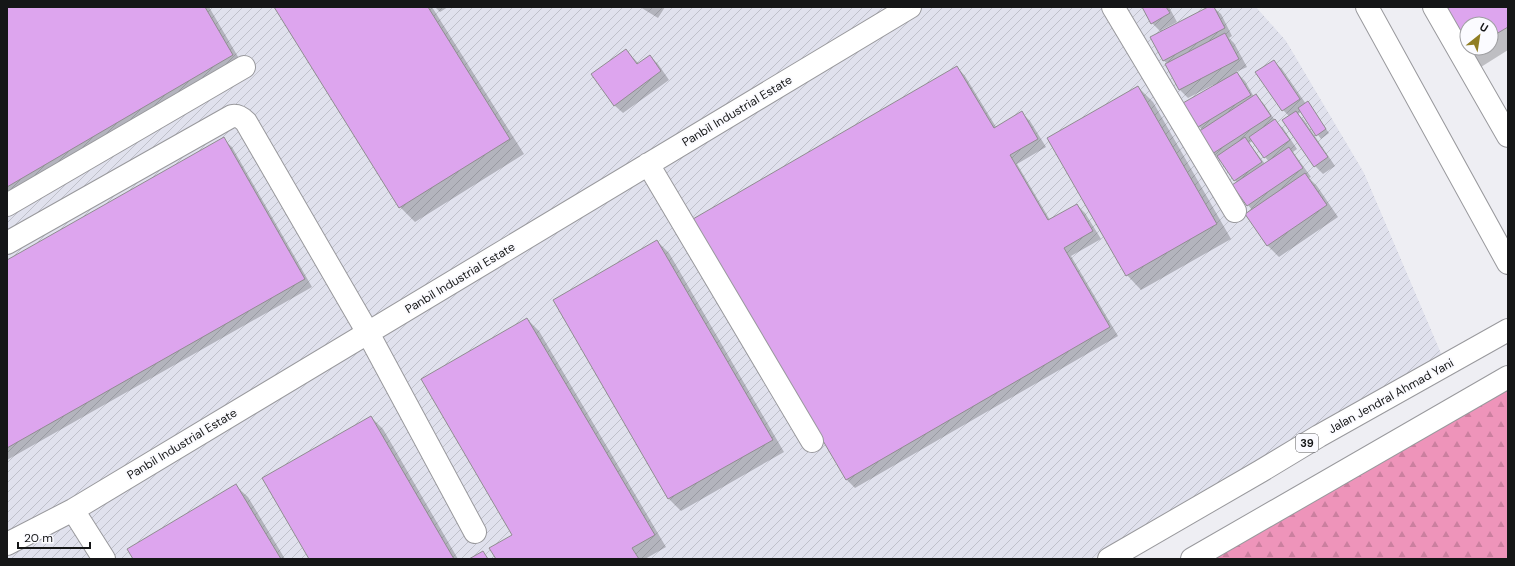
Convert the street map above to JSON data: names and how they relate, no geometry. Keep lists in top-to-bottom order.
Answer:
{
  "streets": {
    "main road": ["Panbil Industrial Estate", "Jalan Jendral Ahmad Yani", "39"]
  },
  "scale_bar": "20 m",
  "north": "top right"
}
